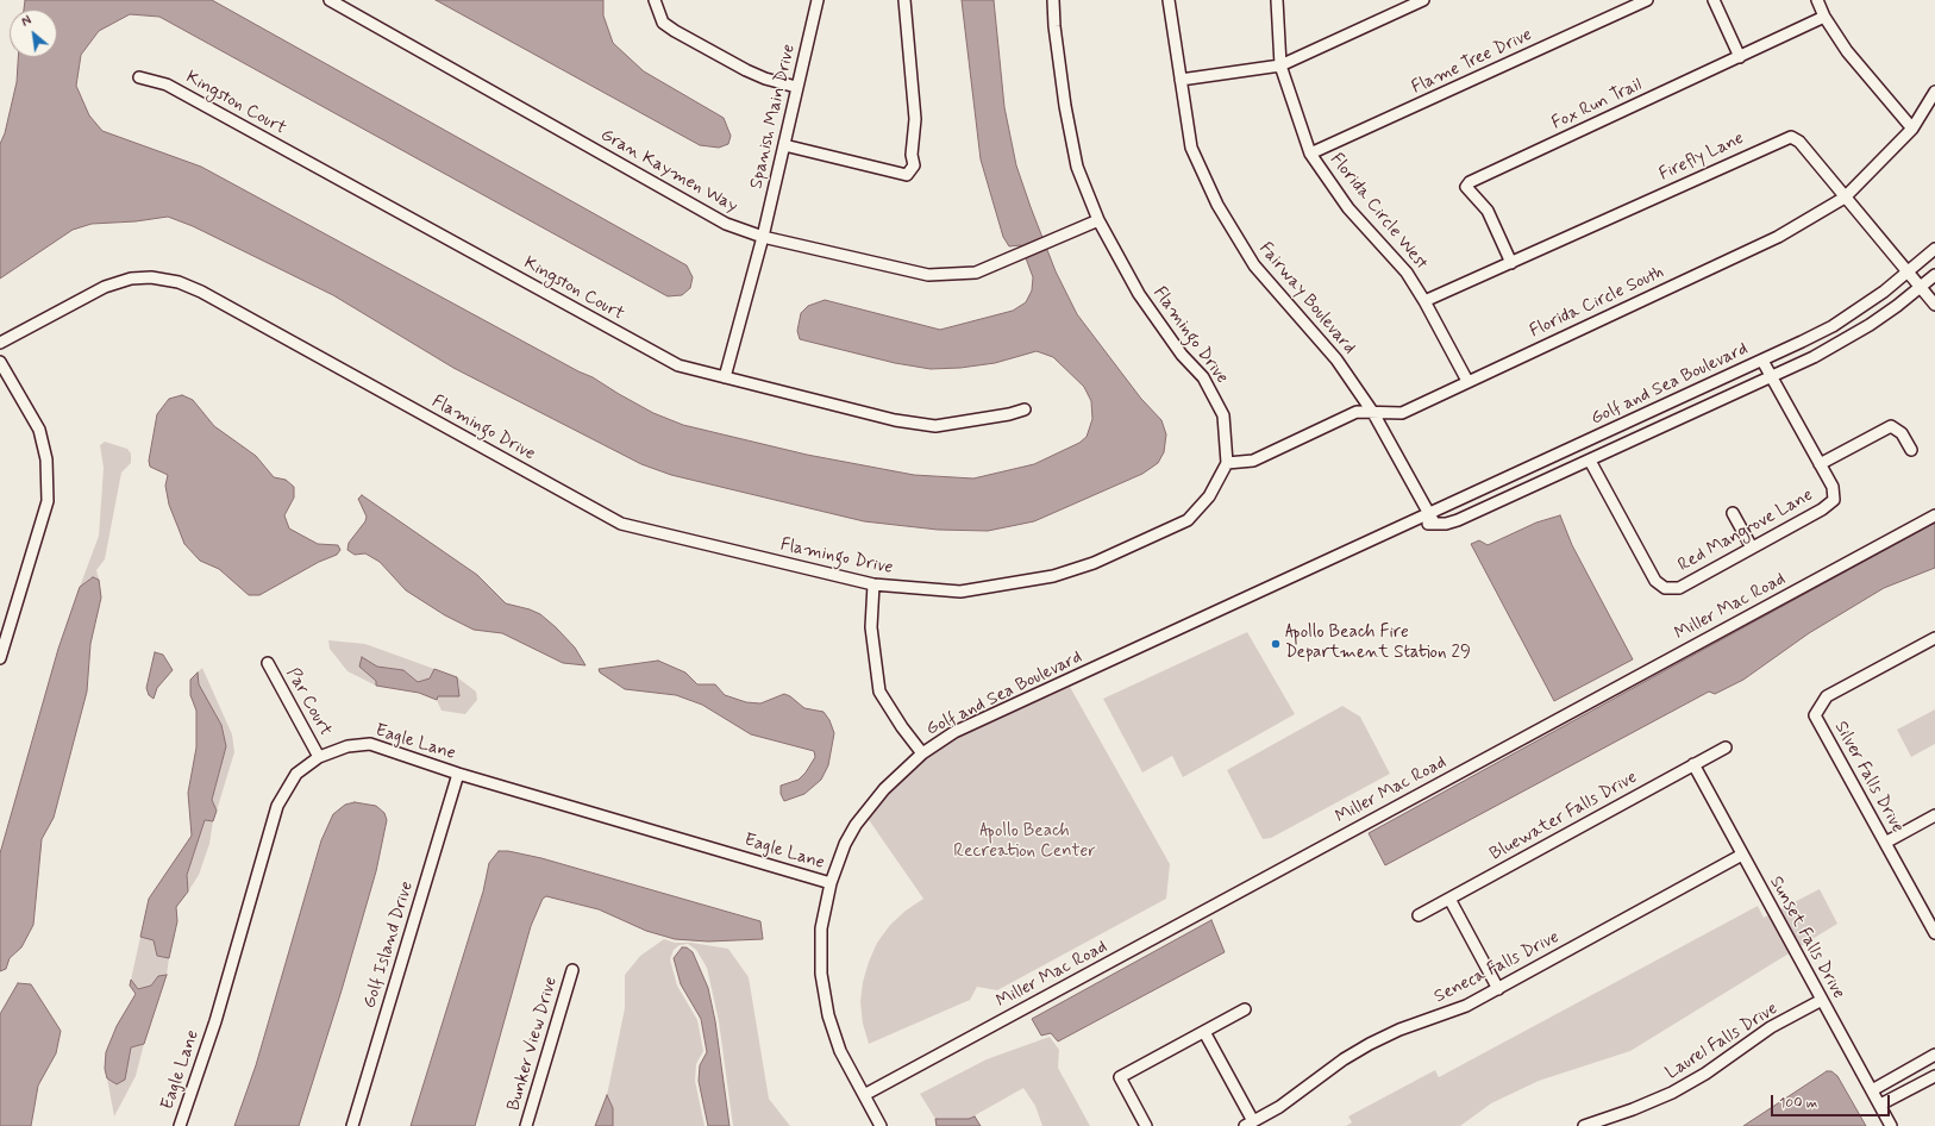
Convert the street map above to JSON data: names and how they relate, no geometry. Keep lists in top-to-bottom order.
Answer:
{
  "streets": {
    "street": [
      "Flame Tree Drive",
      "Kingston Court",
      "Fox Run Trail",
      "Spanish Main Drive",
      "Firefly Lane",
      "Gran Kaymen Way",
      "Florida Circle West",
      "Fairway Boulevard",
      "Florida Circle South",
      "Flamingo Drive",
      "Golf and Sea Boulevard",
      "Red Mangrove Lane",
      "Miller Mac Road",
      "Par Court",
      "Eagle Lane",
      "Silver Falls Drive",
      "Bluewater Falls Drive",
      "Sunset Falls Drive",
      "Golf Island Drive",
      "Seneca Falls Drive",
      "Laurel Falls Drive",
      "Bunker View Drive"
    ]
  },
  "crossings": [
    ["Flame Tree Drive", "Florida Circle West"],
    ["Kingston Court", "Spanish Main Drive"],
    ["Fox Run Trail", "Firefly Lane"],
    ["Spanish Main Drive", "Gran Kaymen Way"],
    ["Firefly Lane", "Florida Circle West"],
    ["Firefly Lane", "Florida Circle South"],
    ["Firefly Lane", "Golf and Sea Boulevard"],
    ["Gran Kaymen Way", "Flamingo Drive"],
    ["Florida Circle West", "Florida Circle South"],
    ["Fairway Boulevard", "Florida Circle South"],
    ["Fairway Boulevard", "Golf and Sea Boulevard"],
    ["Florida Circle South", "Flamingo Drive"],
    ["Golf and Sea Boulevard", "Red Mangrove Lane"],
    ["Golf and Sea Boulevard", "Miller Mac Road"],
    ["Golf and Sea Boulevard", "Eagle Lane"],
    ["Par Court", "Eagle Lane"],
    ["Eagle Lane", "Golf Island Drive"],
    ["Bluewater Falls Drive", "Sunset Falls Drive"],
    ["Sunset Falls Drive", "Seneca Falls Drive"],
    ["Sunset Falls Drive", "Laurel Falls Drive"]
  ],
  "parks": ["Apollo Beach Recreation Center"],
  "places": ["Apollo Beach Fire Department Station 29"],
  "scale_bar": "100 m",
  "north": "top left"
}
